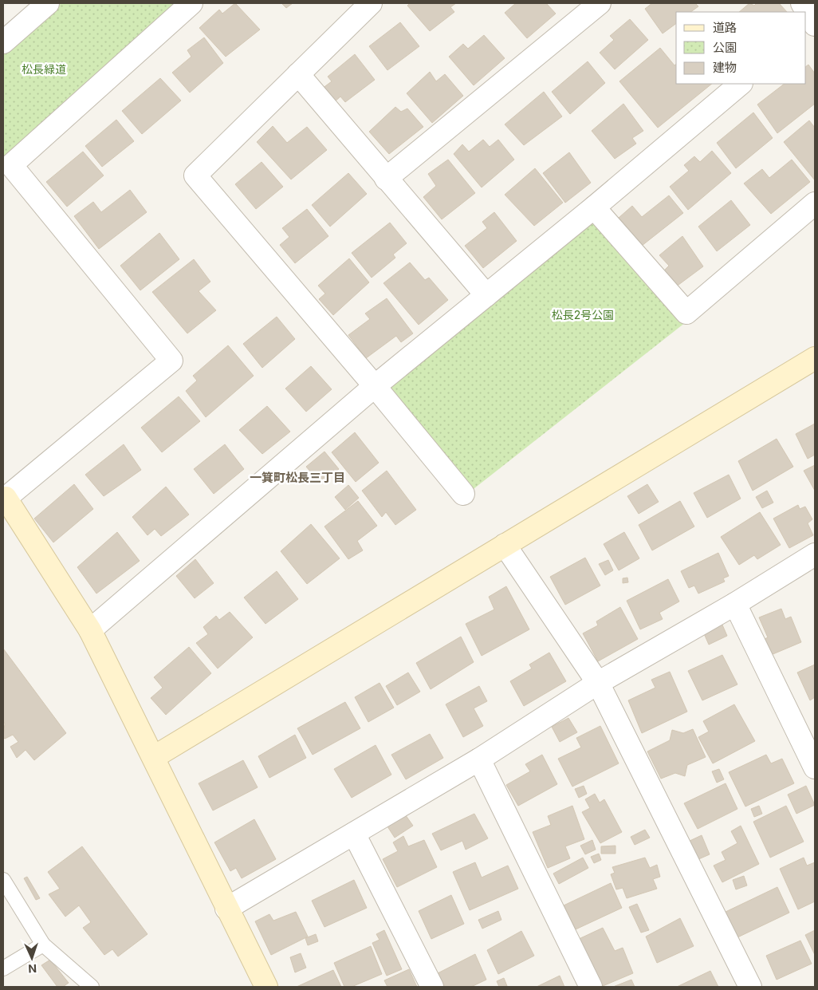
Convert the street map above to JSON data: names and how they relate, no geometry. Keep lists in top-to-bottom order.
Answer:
{
  "districts": ["一箕町松長三丁目"],
  "parks": ["松長緑道", "松長2号公園"],
  "legend": ["道路", "公園", "建物"],
  "north": "bottom"
}
